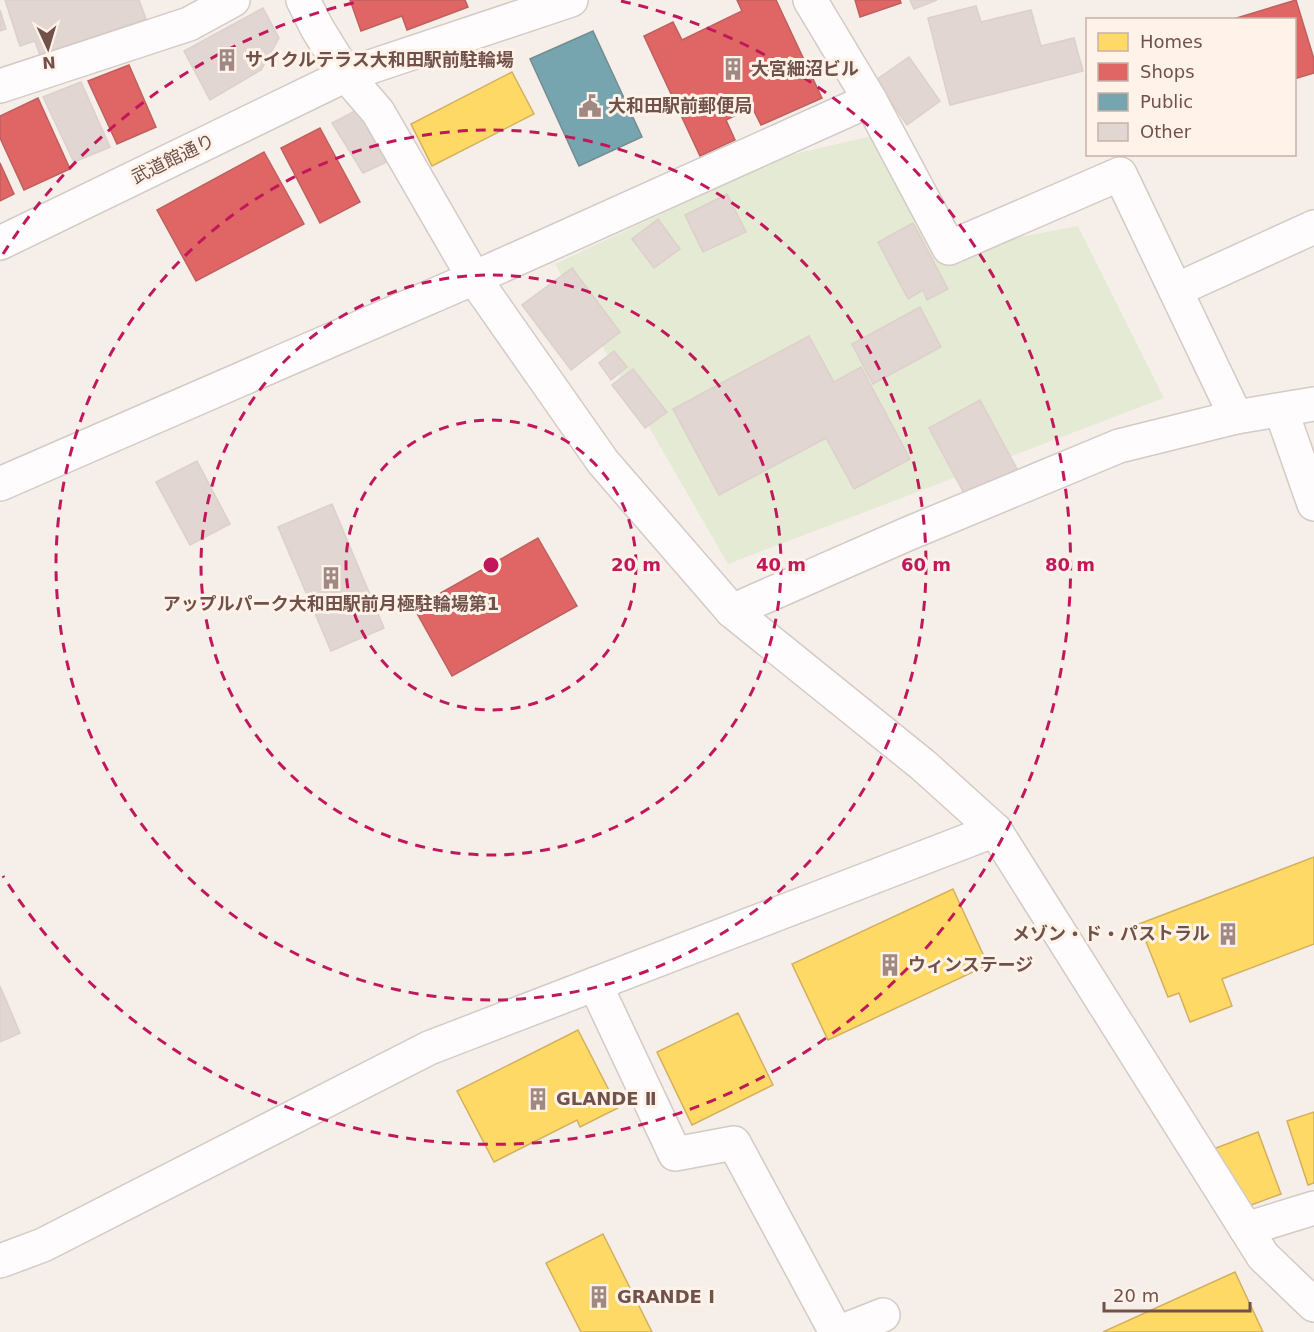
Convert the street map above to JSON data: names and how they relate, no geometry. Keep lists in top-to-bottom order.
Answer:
{
  "streets": {
    "street": ["武道館通り"]
  },
  "places": {
    "building": [
      "サイクルテラス大和田駅前駐輪場",
      "大宮細沼ビル",
      "アップルパーク大和田駅前月極駐輪場第1",
      "メゾン・ド・パストラル",
      "ウィンステージ",
      "GLANDE Ⅱ",
      "GRANDE Ⅰ"
    ],
    "public building": ["大和田駅前郵便局"]
  },
  "legend": [
    "Homes",
    "Shops",
    "Public",
    "Other"
  ],
  "scale_bar": "20 m",
  "north": "bottom",
  "rings": [
    "20 m",
    "40 m",
    "60 m",
    "80 m"
  ]
}
